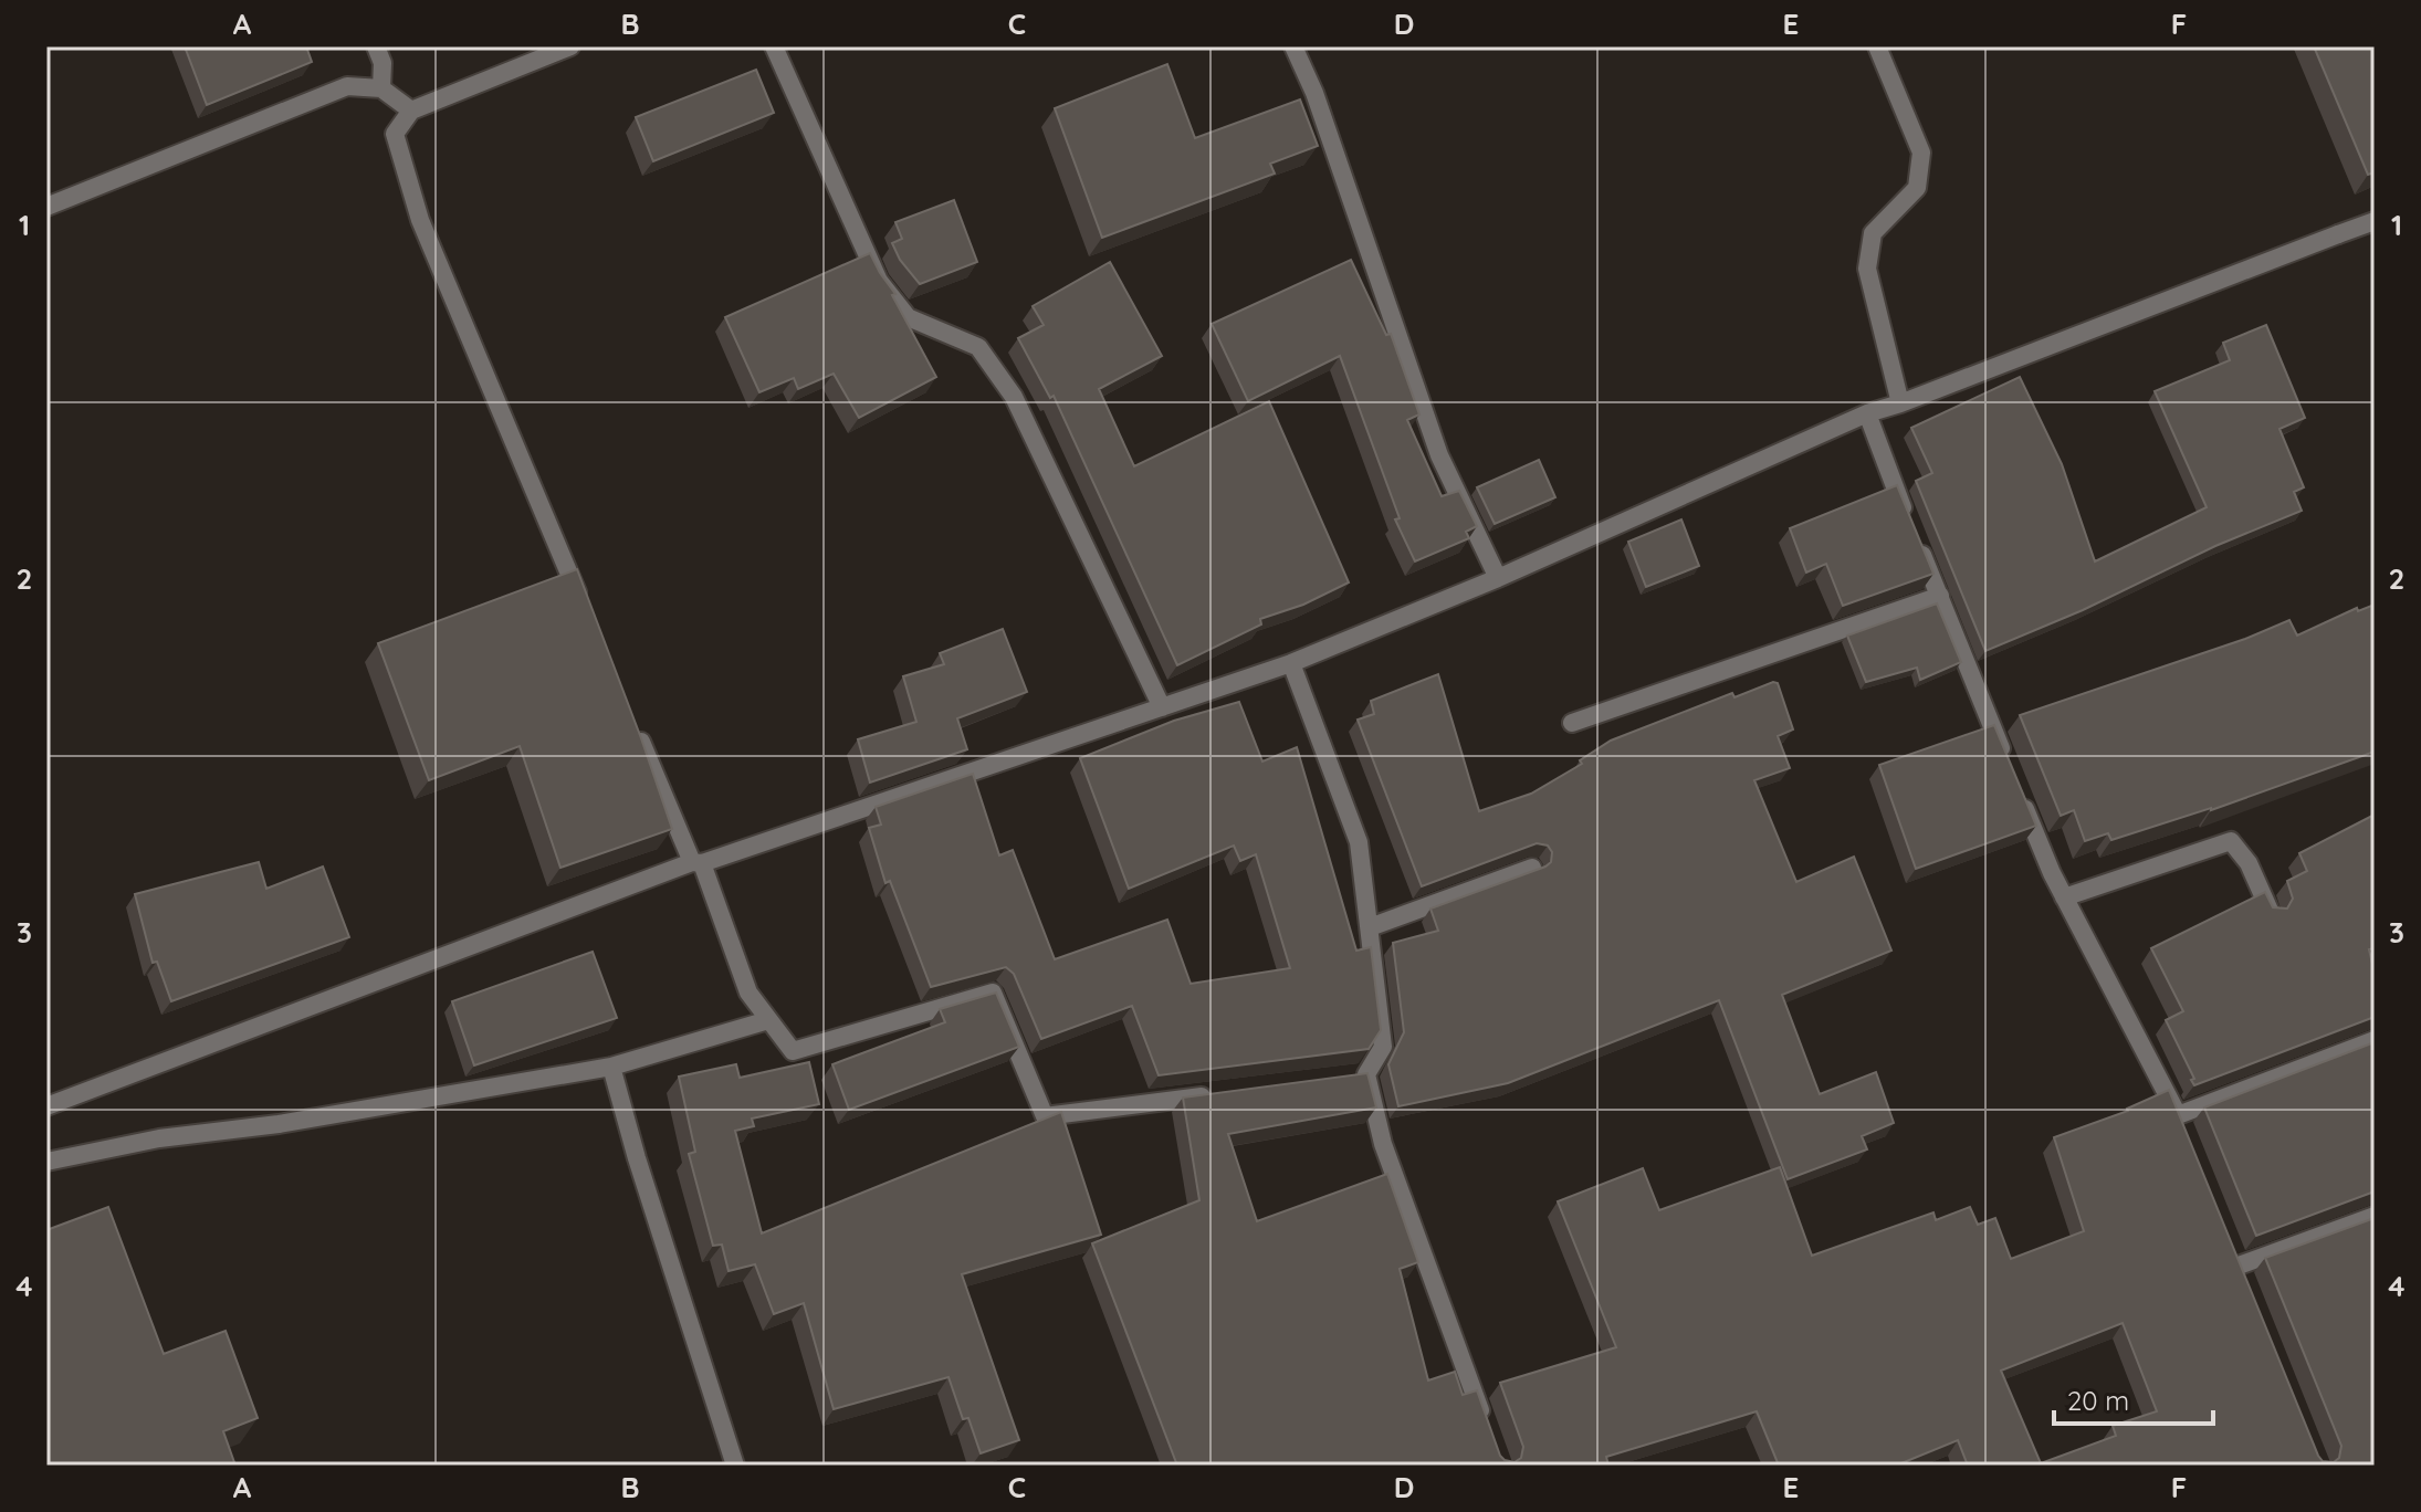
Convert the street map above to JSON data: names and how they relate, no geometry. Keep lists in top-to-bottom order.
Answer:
{
  "scale_bar": "20 m",
  "grid": {
    "columns": [
      "A",
      "B",
      "C",
      "D",
      "E",
      "F"
    ],
    "rows": [
      "1",
      "2",
      "3",
      "4"
    ]
  }
}
